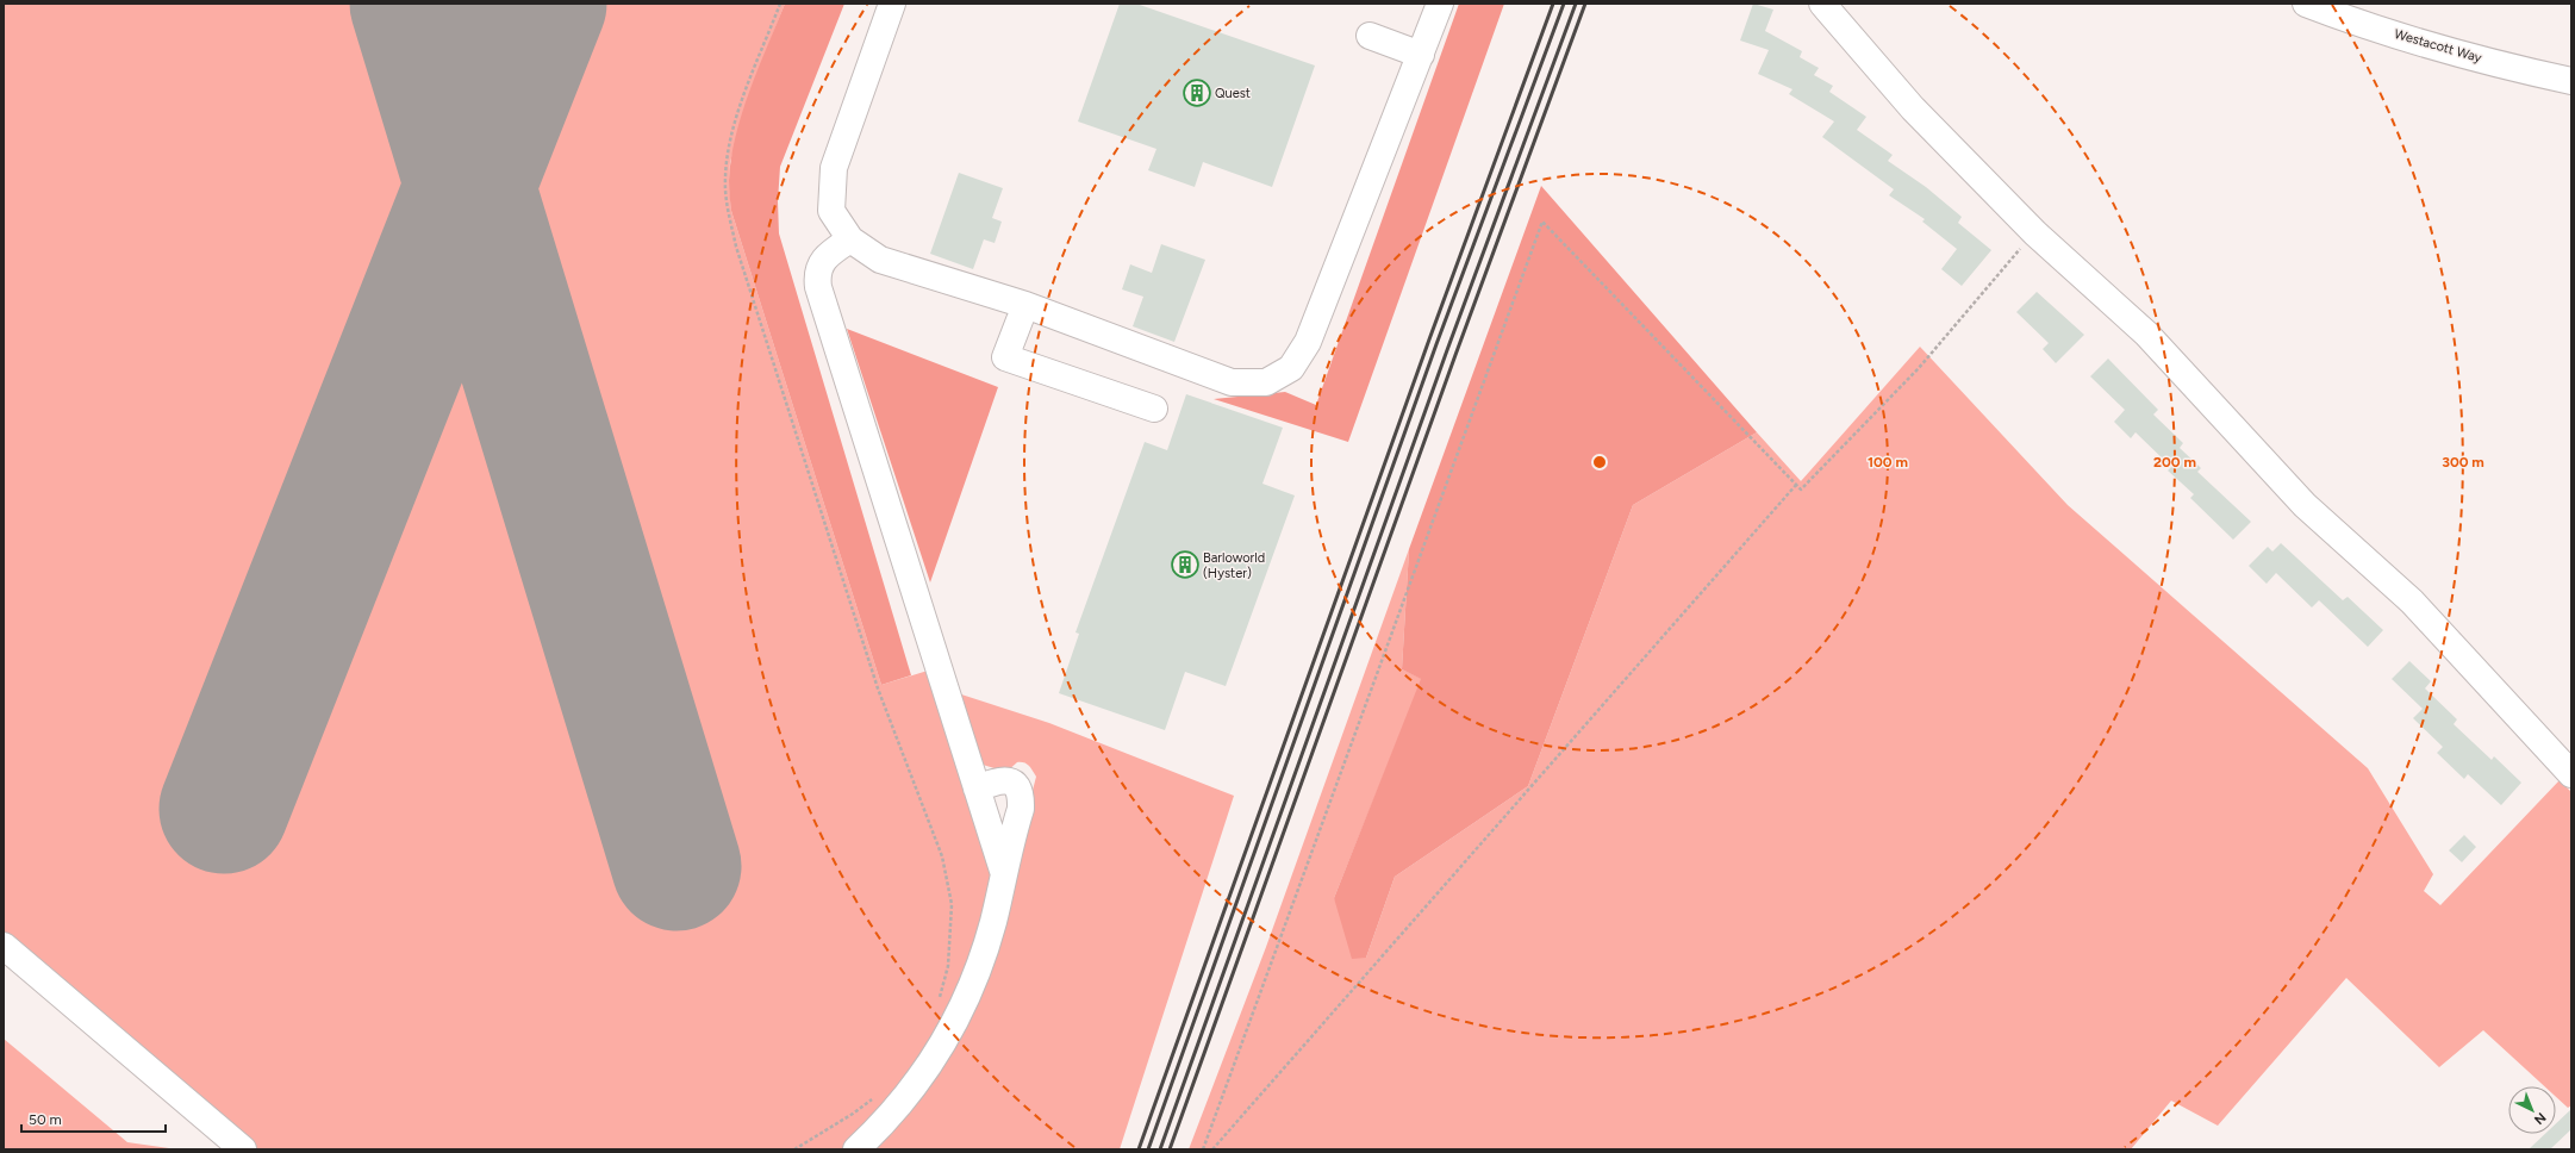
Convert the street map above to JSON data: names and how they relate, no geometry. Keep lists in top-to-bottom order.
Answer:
{
  "streets": {
    "street": ["Westacott Way"]
  },
  "places": {
    "building": ["Quest", "Barloworld (Hyster)"]
  },
  "scale_bar": "50 m",
  "north": "bottom right",
  "rings": ["100 m", "200 m", "300 m"]
}
